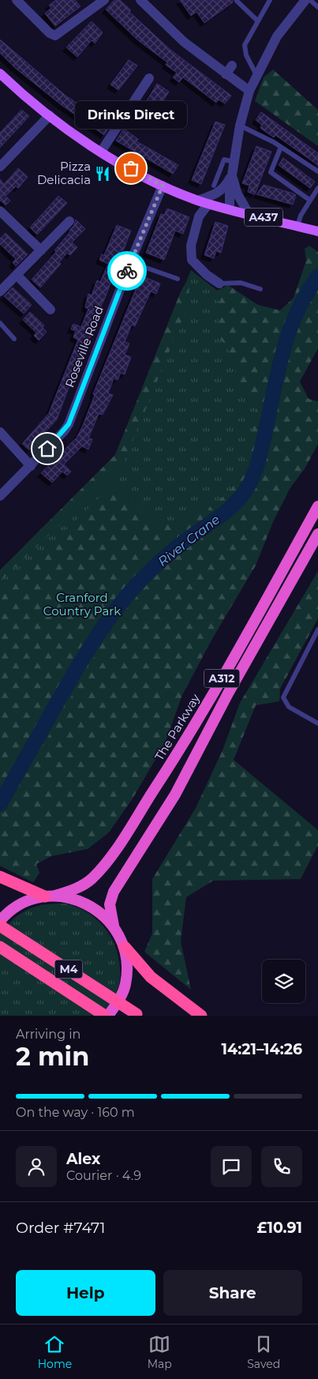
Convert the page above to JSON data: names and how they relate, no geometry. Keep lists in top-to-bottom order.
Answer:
{
  "streets": {
    "highway": ["A312", "The Parkway", "M4"],
    "main road": ["A437"],
    "street": ["Roseville Road"]
  },
  "crossings": [
    ["A437", "Roseville Road"],
    ["A312", "The Parkway"]
  ],
  "water": ["River Crane"],
  "parks": ["Cranford Country Park"],
  "places": {
    "other": ["Drinks Direct"],
    "restaurant": ["Pizza Delicacia"]
  },
  "page": {
    "bubble": "Drinks Direct",
    "heading": ["2 min", "Arriving in", "14:21–14:26"],
    "panel": [
      "Alex",
      "Courier · 4.9",
      "Order #7471",
      "£10.91"
    ],
    "bar": "On the way · 160 m",
    "buttons": ["Help", "Share"],
    "tabs": ["Home", "Map", "Saved"]
  }
}
